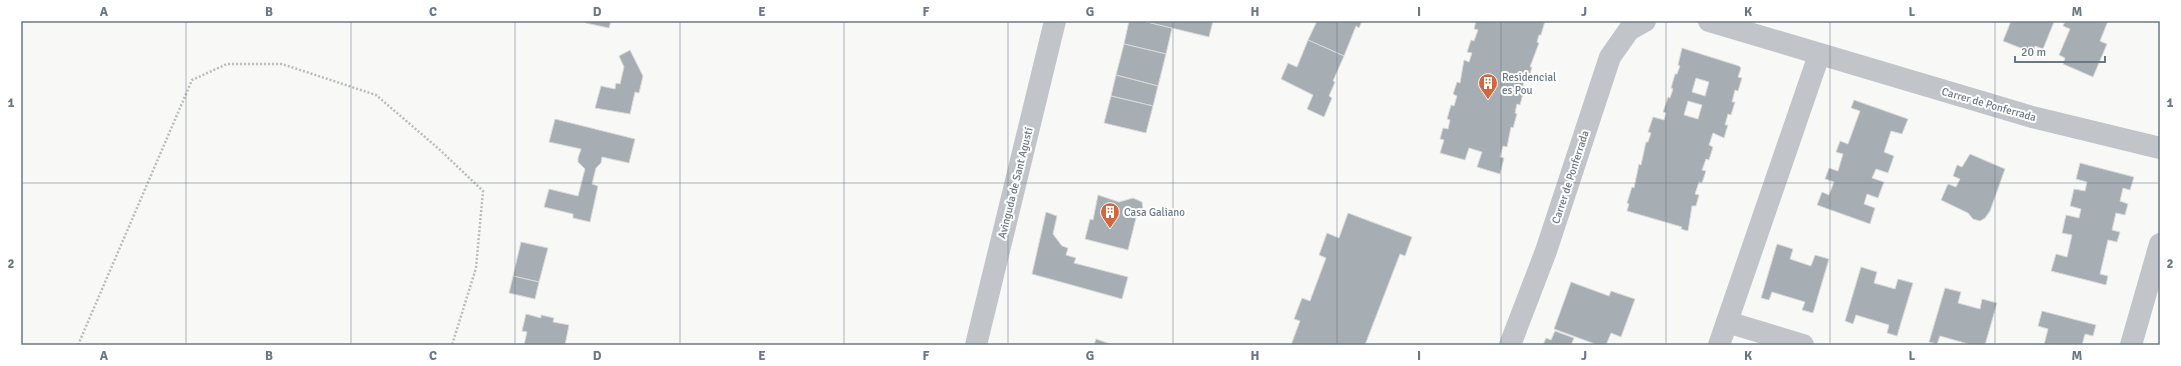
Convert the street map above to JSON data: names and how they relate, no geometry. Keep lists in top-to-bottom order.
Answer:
{
  "streets": {
    "street": ["Carrer de Ponferrada", "Avinguda de Sant Agustí"]
  },
  "places": {
    "building": ["Residencial es Pou", "Casa Galiano"]
  },
  "scale_bar": "20 m",
  "grid": {
    "columns": [
      "A",
      "B",
      "C",
      "D",
      "E",
      "F",
      "G",
      "H",
      "I",
      "J",
      "K",
      "L",
      "M"
    ],
    "rows": ["1", "2"]
  }
}
